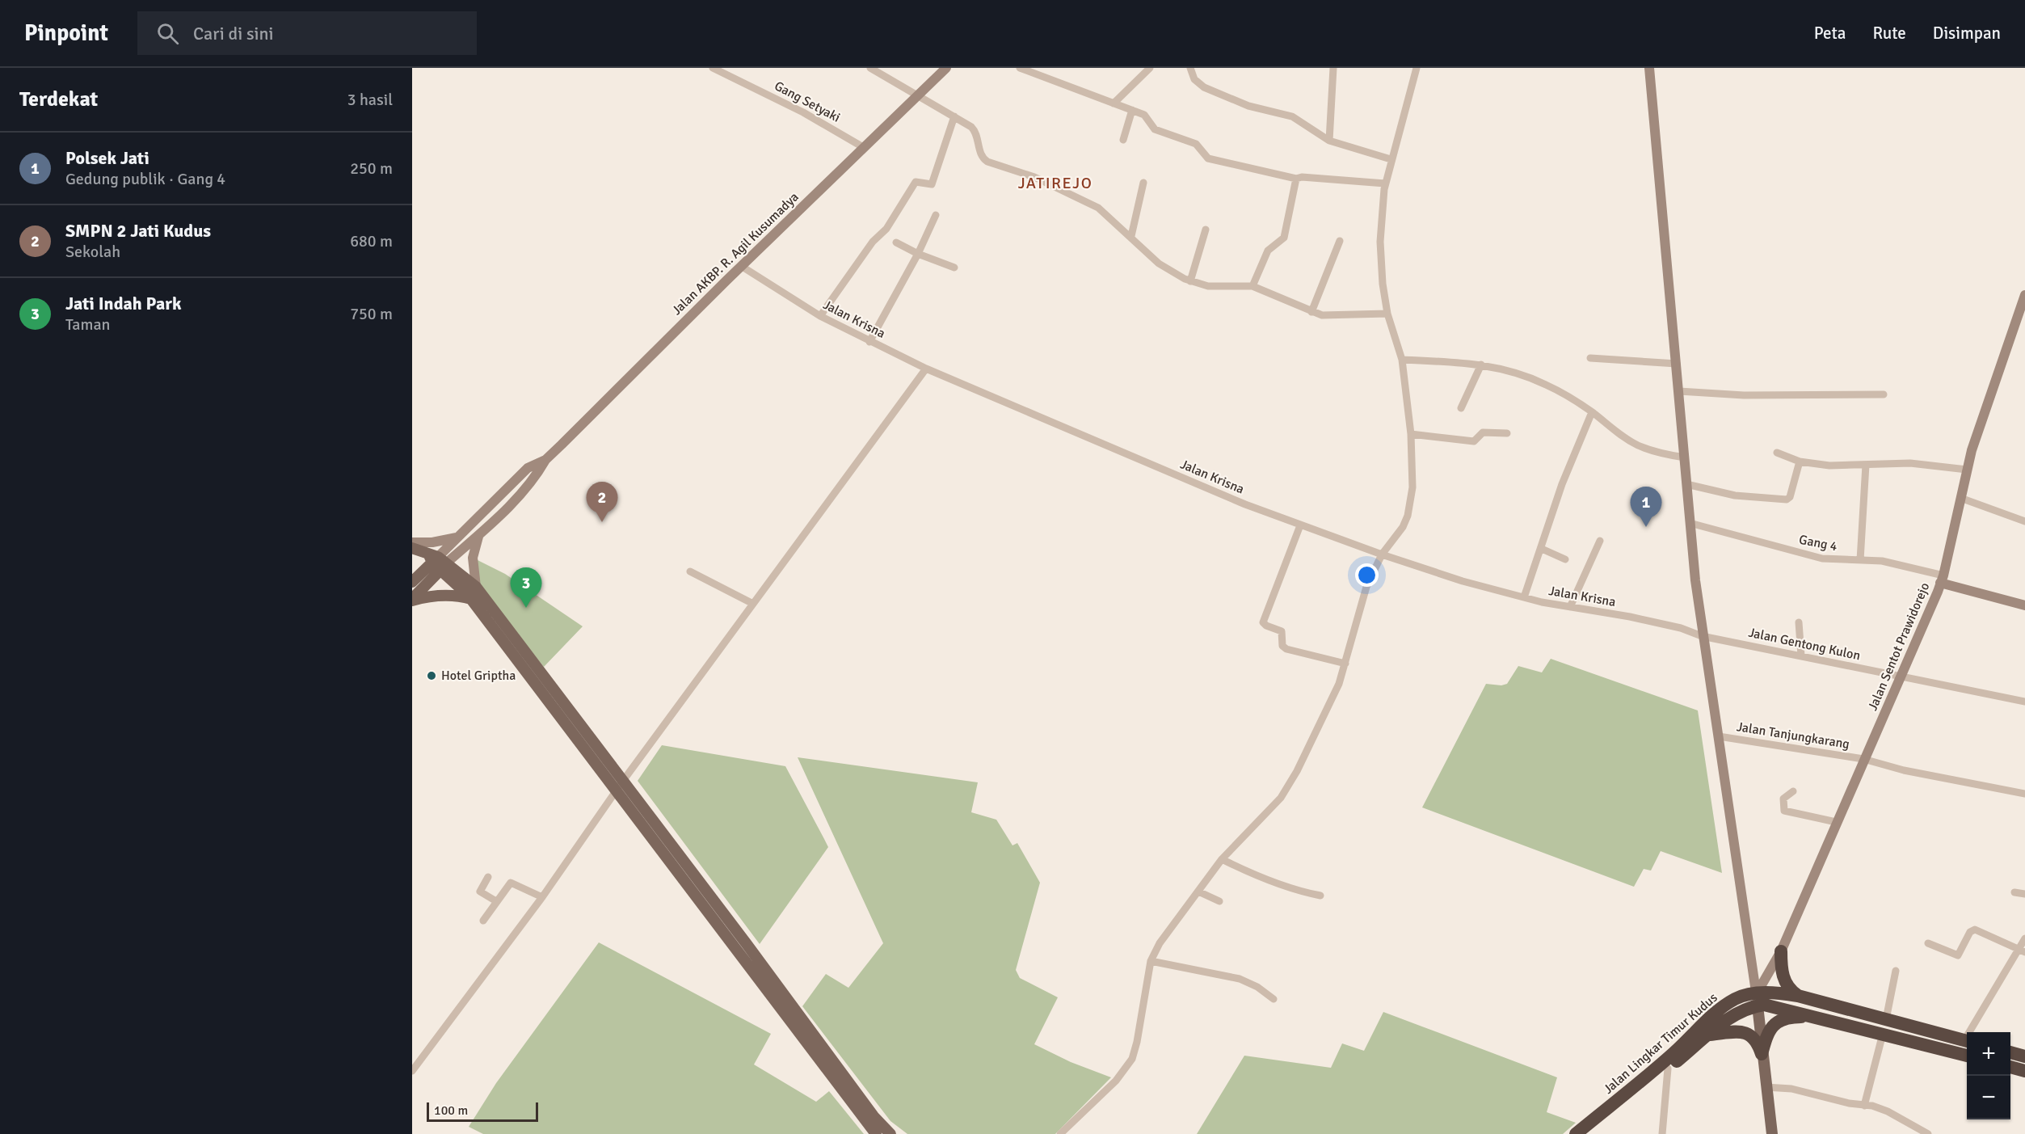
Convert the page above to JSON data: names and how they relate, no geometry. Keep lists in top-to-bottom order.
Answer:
{
  "streets": {
    "highway": ["Jalan Lingkar Timur Kudus"],
    "main road": ["Jalan AKBP. R. Agil Kusumadya", "Jalan Sentot Prawidorejo"],
    "street": [
      "Gang Setyaki",
      "Jalan Krisna",
      "Gang 4",
      "Jalan Gentong Kulon",
      "Jalan Tanjungkarang"
    ]
  },
  "crossings": [
    ["Gang Setyaki", "Jalan AKBP. R. Agil Kusumadya"],
    ["Jalan AKBP. R. Agil Kusumadya", "Jalan Krisna"],
    ["Jalan Krisna", "Jalan Gentong Kulon"],
    ["Gang 4", "Jalan Sentot Prawidorejo"],
    ["Jalan Gentong Kulon", "Jalan Sentot Prawidorejo"],
    ["Jalan Sentot Prawidorejo", "Jalan Tanjungkarang"],
    ["Jalan Sentot Prawidorejo", "Jalan Lingkar Timur Kudus"]
  ],
  "districts": ["JATIREJO"],
  "places": ["Hotel Griptha"],
  "scale_bar": "100 m",
  "page": {
    "header": "Pinpoint",
    "search": "Cari di sini",
    "nav": ["Peta", "Rute", "Disimpan"],
    "heading": ["Terdekat", "3 hasil"],
    "list": [
      {
        "mark": "1",
        "name": "Polsek Jati",
        "note": "Gedung publik · Gang 4",
        "value": "250 m"
      },
      {
        "mark": "2",
        "name": "SMPN 2 Jati Kudus",
        "note": "Sekolah",
        "value": "680 m"
      },
      {
        "mark": "3",
        "name": "Jati Indah Park",
        "note": "Taman",
        "value": "750 m"
      }
    ],
    "pins": ["2", "1", "3"],
    "map_buttons": ["+", "−"],
    "scale": "100 m"
  }
}
